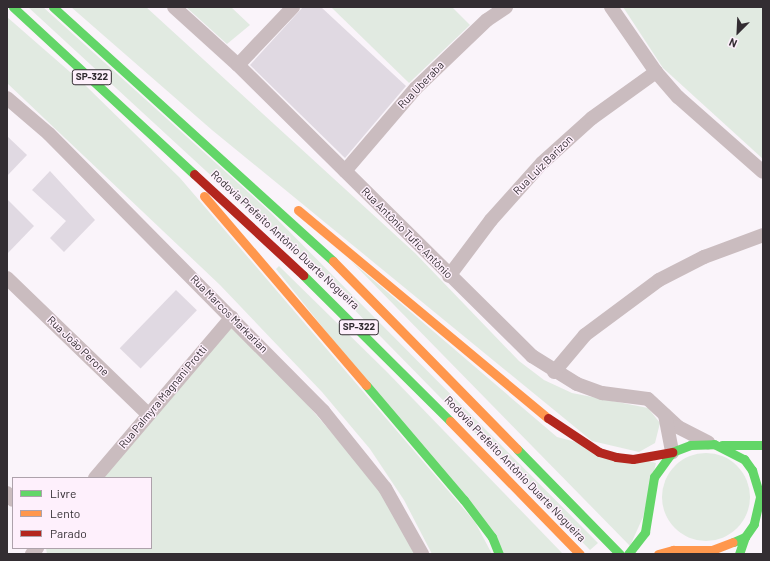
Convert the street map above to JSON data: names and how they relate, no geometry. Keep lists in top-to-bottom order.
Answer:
{
  "streets": {
    "main road": ["SP-322", "Rodovia Prefeito Antônio Duarte Nogueira"],
    "street": [
      "Rua Uberaba",
      "Rua Luiz Barizon",
      "Rua Antônio Tufic Antônio",
      "Rua Marcos Markarian",
      "Rua João Perone",
      "Rua Palmyra Magnani Protti"
    ]
  },
  "crossings": [
    ["Rua Uberaba", "Rua Antônio Tufic Antônio"],
    ["Rua Luiz Barizon", "Rua Antônio Tufic Antônio"],
    ["Rua Marcos Markarian", "Rua Palmyra Magnani Protti"],
    ["Rua João Perone", "Rua Palmyra Magnani Protti"]
  ],
  "legend": ["Livre", "Lento", "Parado"],
  "north": "bottom left"
}
